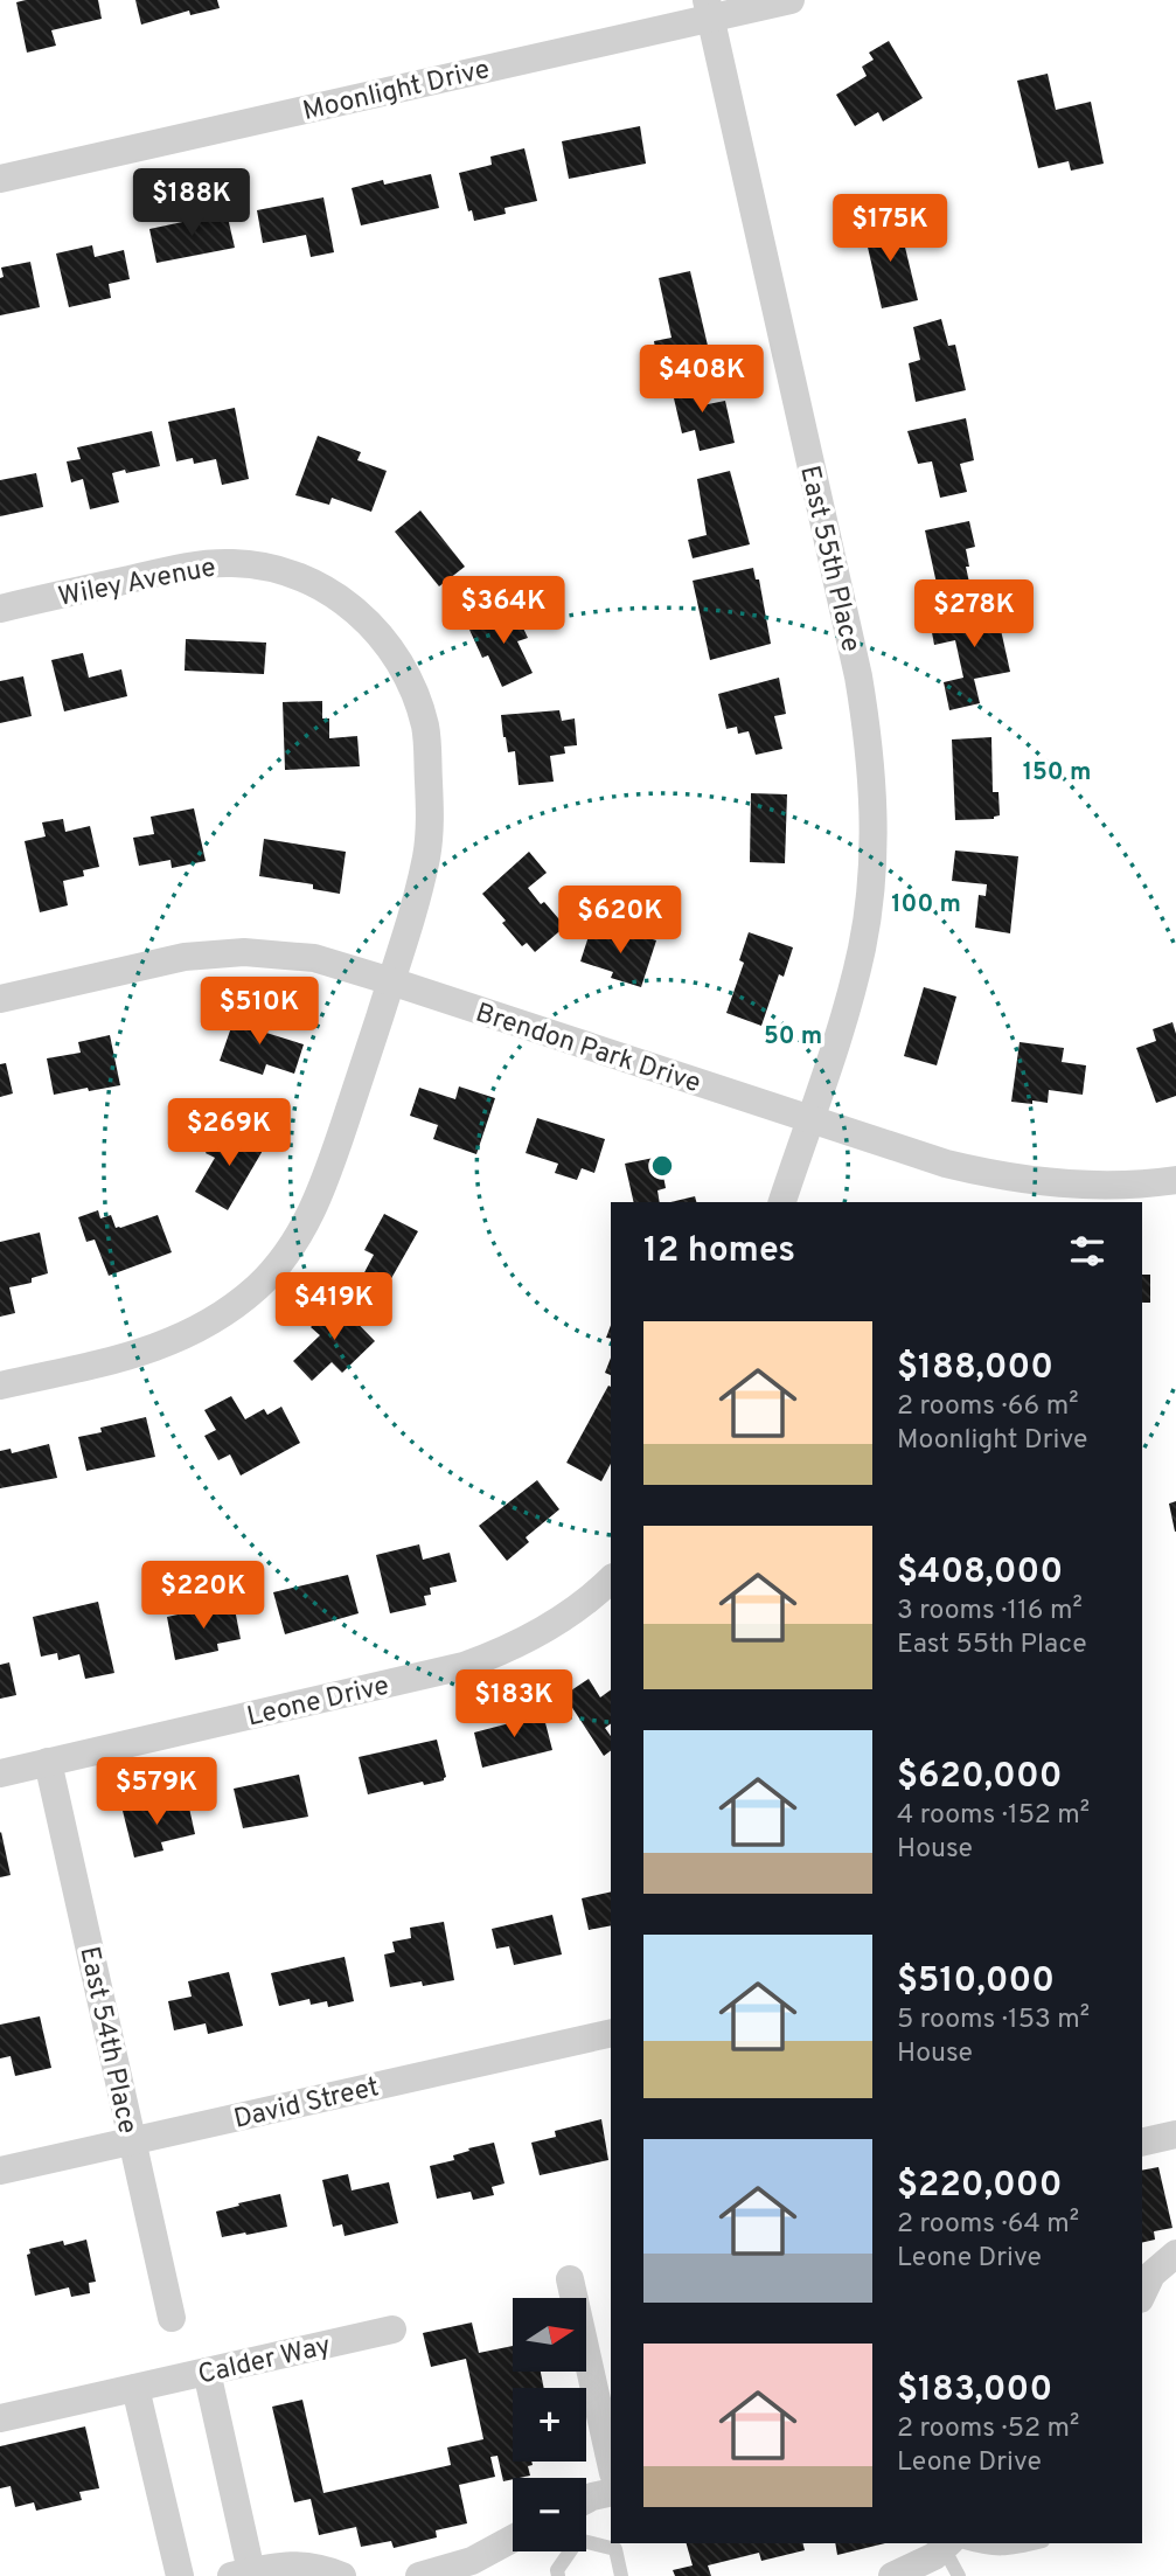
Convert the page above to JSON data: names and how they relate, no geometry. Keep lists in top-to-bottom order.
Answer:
{
  "streets": {
    "street": [
      "Moonlight Drive",
      "East 55th Place",
      "Wiley Avenue",
      "Brendon Park Drive",
      "Leone Drive",
      "East 54th Place",
      "David Street",
      "Calder Way"
    ]
  },
  "crossings": [
    ["Moonlight Drive", "East 55th Place"],
    ["East 55th Place", "Brendon Park Drive"],
    ["Wiley Avenue", "Brendon Park Drive"],
    ["Leone Drive", "East 54th Place"],
    ["East 54th Place", "David Street"]
  ],
  "north": "right",
  "page": {
    "price": [
      "$188K",
      "$175K",
      "$408K",
      "$364K",
      "$278K",
      "$620K",
      "$510K",
      "$269K",
      "$419K",
      "$220K",
      "$183K",
      "$579K"
    ],
    "heading": "12 homes",
    "list": [
      {
        "name": "$188,000",
        "note": "2 rooms · 66 m² · Moonlight Drive"
      },
      {
        "name": "$408,000",
        "note": "3 rooms · 116 m² · East 55th Place"
      },
      {
        "name": "$620,000",
        "note": "4 rooms · 152 m² · House"
      },
      {
        "name": "$510,000",
        "note": "5 rooms · 153 m² · House"
      },
      {
        "name": "$220,000",
        "note": "2 rooms · 64 m² · Leone Drive"
      },
      {
        "name": "$183,000",
        "note": "2 rooms · 52 m² · Leone Drive"
      }
    ],
    "map_buttons": ["+", "−"]
  },
  "rings": ["150 m", "100 m", "50 m"]
}
